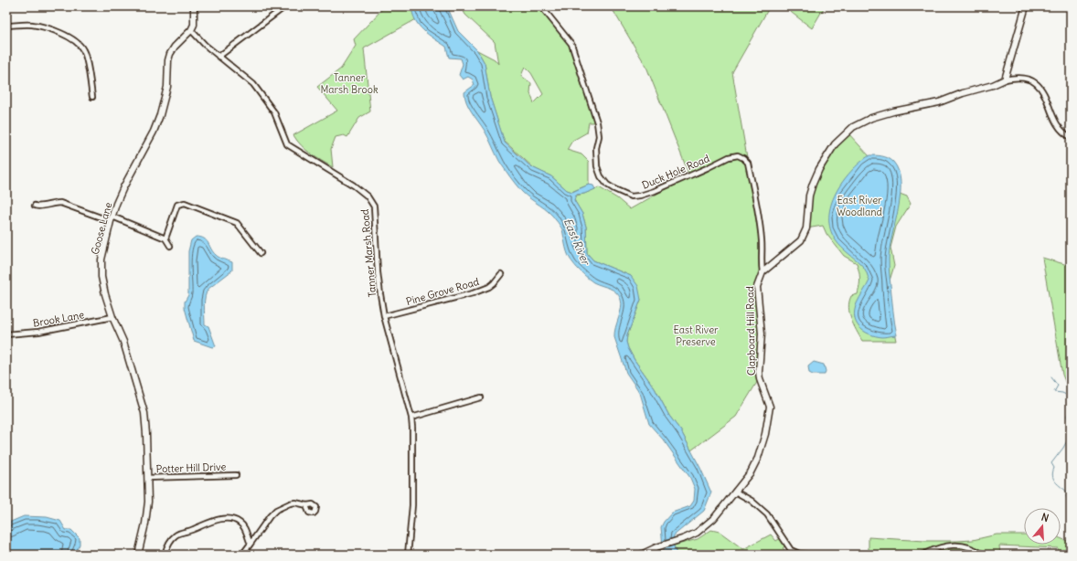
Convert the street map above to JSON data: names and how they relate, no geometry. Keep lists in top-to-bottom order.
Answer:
{
  "streets": {
    "street": [
      "Duck Hole Road",
      "Goose Lane",
      "Tanner Marsh Road",
      "Pine Grove Road",
      "Brook Lane",
      "Clapboard Hill Road",
      "Potter Hill Drive"
    ]
  },
  "crossings": [
    ["Duck Hole Road", "Clapboard Hill Road"],
    ["Goose Lane", "Tanner Marsh Road"],
    ["Goose Lane", "Brook Lane"],
    ["Goose Lane", "Potter Hill Drive"],
    ["Tanner Marsh Road", "Pine Grove Road"]
  ],
  "water": ["East River"],
  "parks": ["Tanner Marsh Brook", "East River Woodland", "East River Preserve"],
  "north": "top"
}
